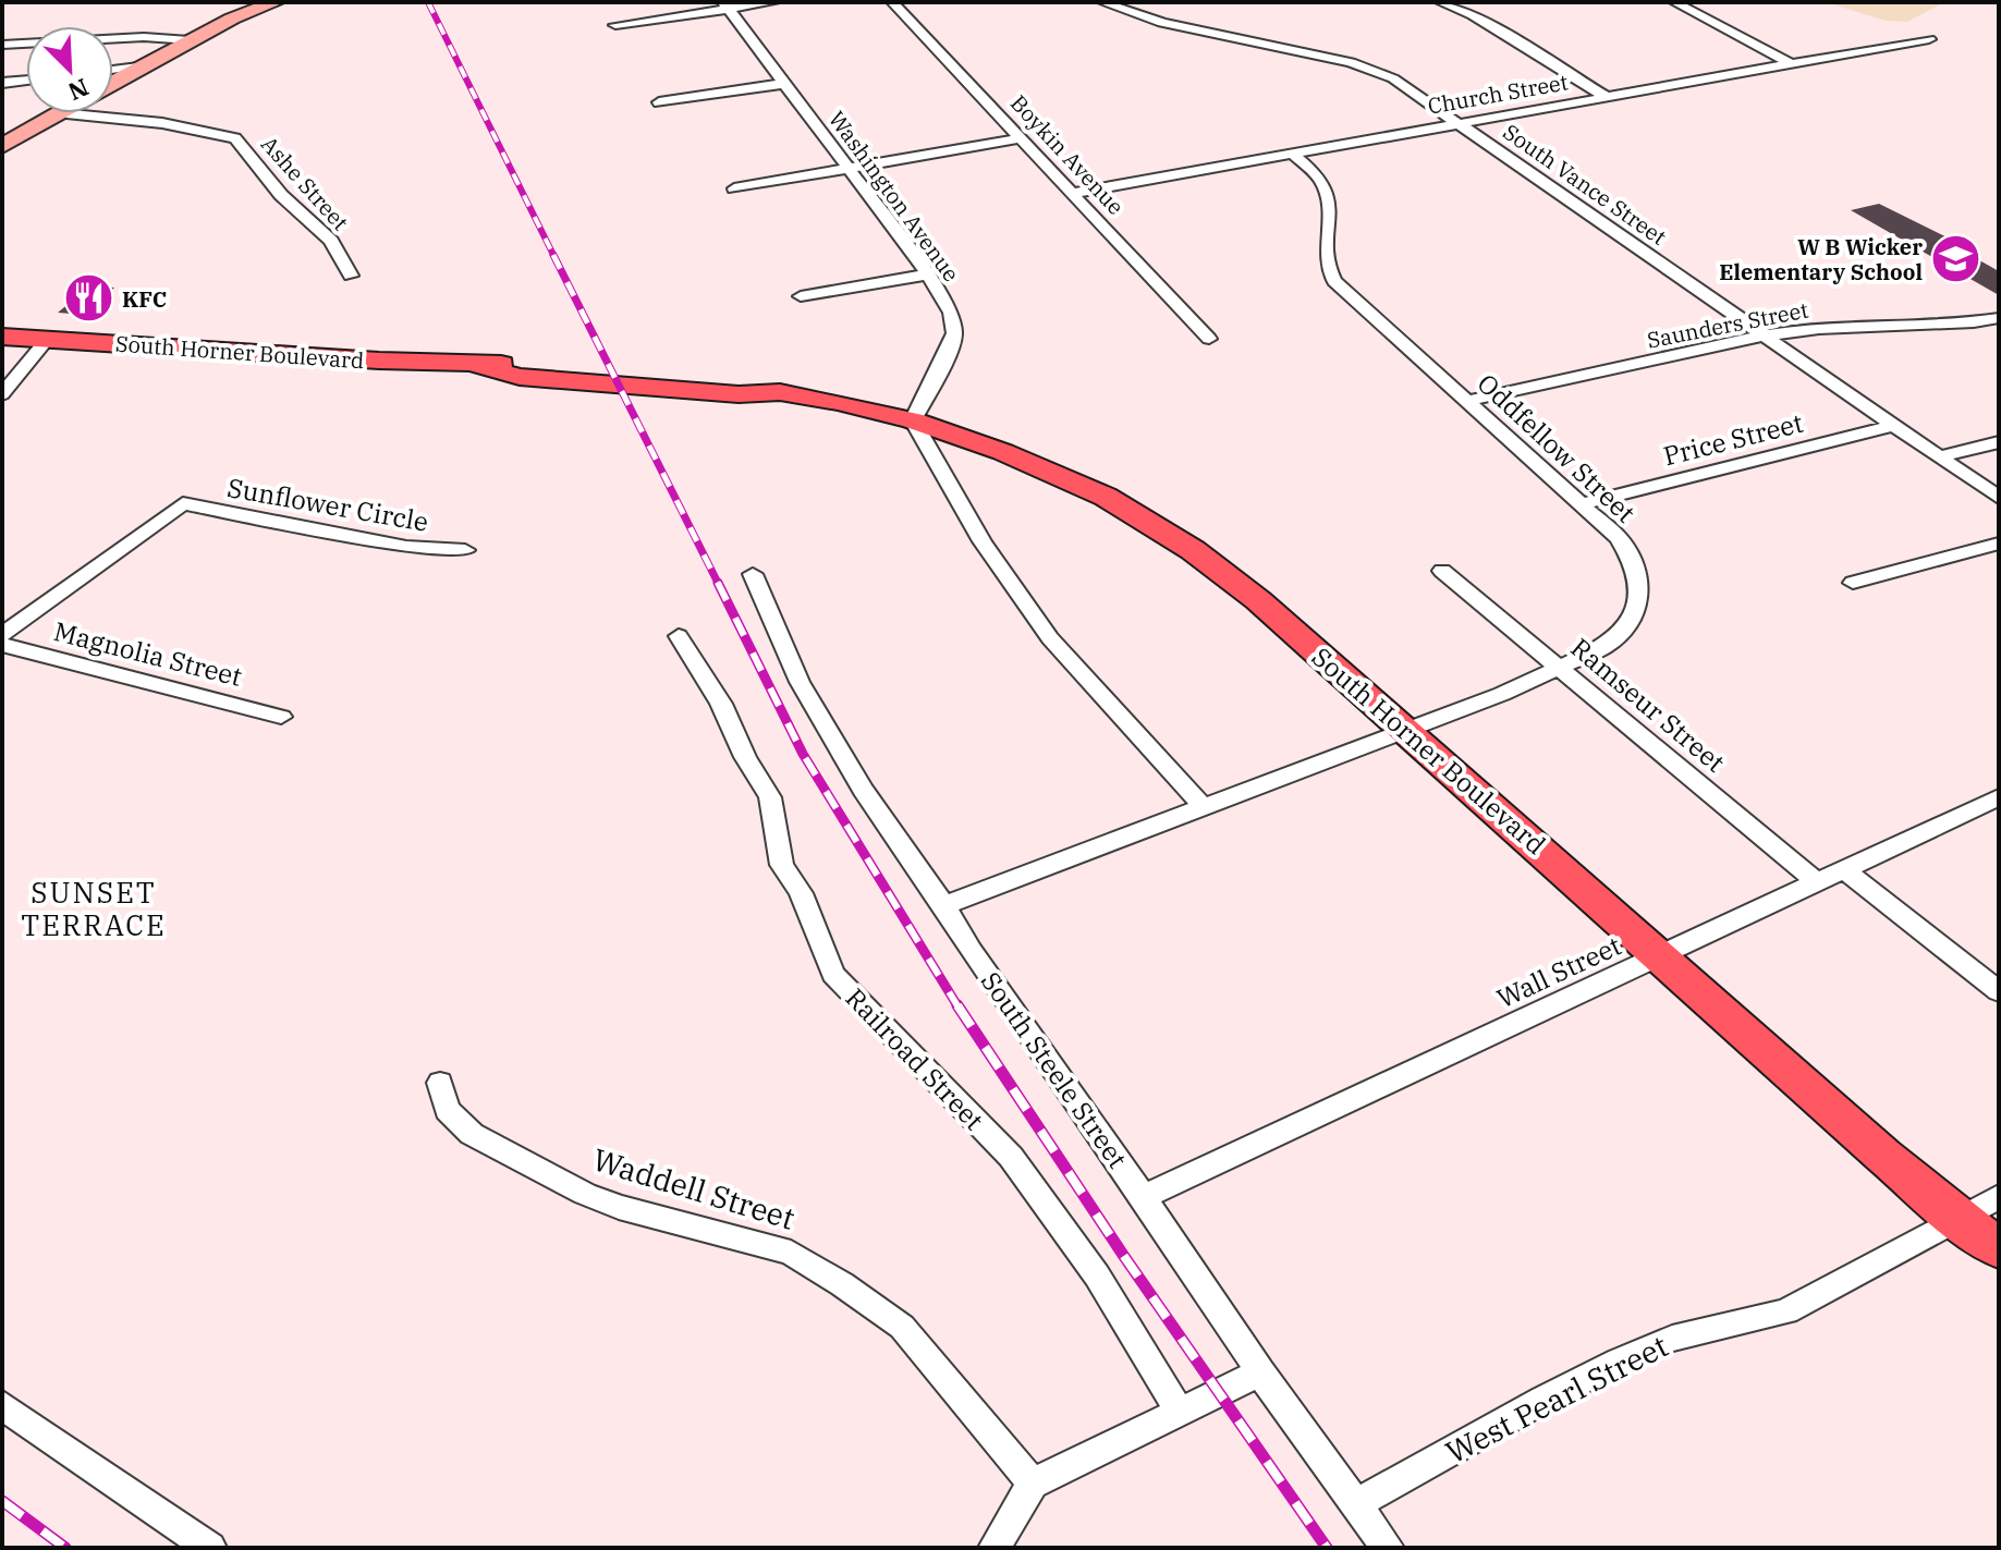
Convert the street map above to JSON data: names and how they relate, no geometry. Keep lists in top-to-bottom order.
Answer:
{
  "streets": {
    "main road": ["South Horner Boulevard"],
    "street": [
      "Church Street",
      "Boykin Avenue",
      "Ashe Street",
      "South Vance Street",
      "Washington Avenue",
      "Saunders Street",
      "Price Street",
      "Oddfellow Street",
      "Sunflower Circle",
      "Magnolia Street",
      "Ramseur Street",
      "Wall Street",
      "Railroad Street",
      "South Steele Street",
      "Waddell Street",
      "West Pearl Street"
    ]
  },
  "crossings": [
    ["Church Street", "Boykin Avenue"],
    ["Church Street", "South Vance Street"],
    ["Church Street", "Oddfellow Street"],
    ["South Vance Street", "Saunders Street"],
    ["South Vance Street", "Price Street"],
    ["Washington Avenue", "South Horner Boulevard"],
    ["Saunders Street", "Oddfellow Street"],
    ["South Horner Boulevard", "Oddfellow Street"],
    ["South Horner Boulevard", "Wall Street"],
    ["South Horner Boulevard", "West Pearl Street"],
    ["Price Street", "Oddfellow Street"],
    ["Oddfellow Street", "Ramseur Street"],
    ["Oddfellow Street", "South Steele Street"],
    ["Ramseur Street", "Wall Street"],
    ["Wall Street", "South Steele Street"],
    ["South Steele Street", "West Pearl Street"]
  ],
  "districts": ["SUNSET TERRACE"],
  "places": {
    "school or university": ["W B Wicker Elementary School"],
    "restaurant": ["KFC"]
  },
  "north": "bottom right"
}
